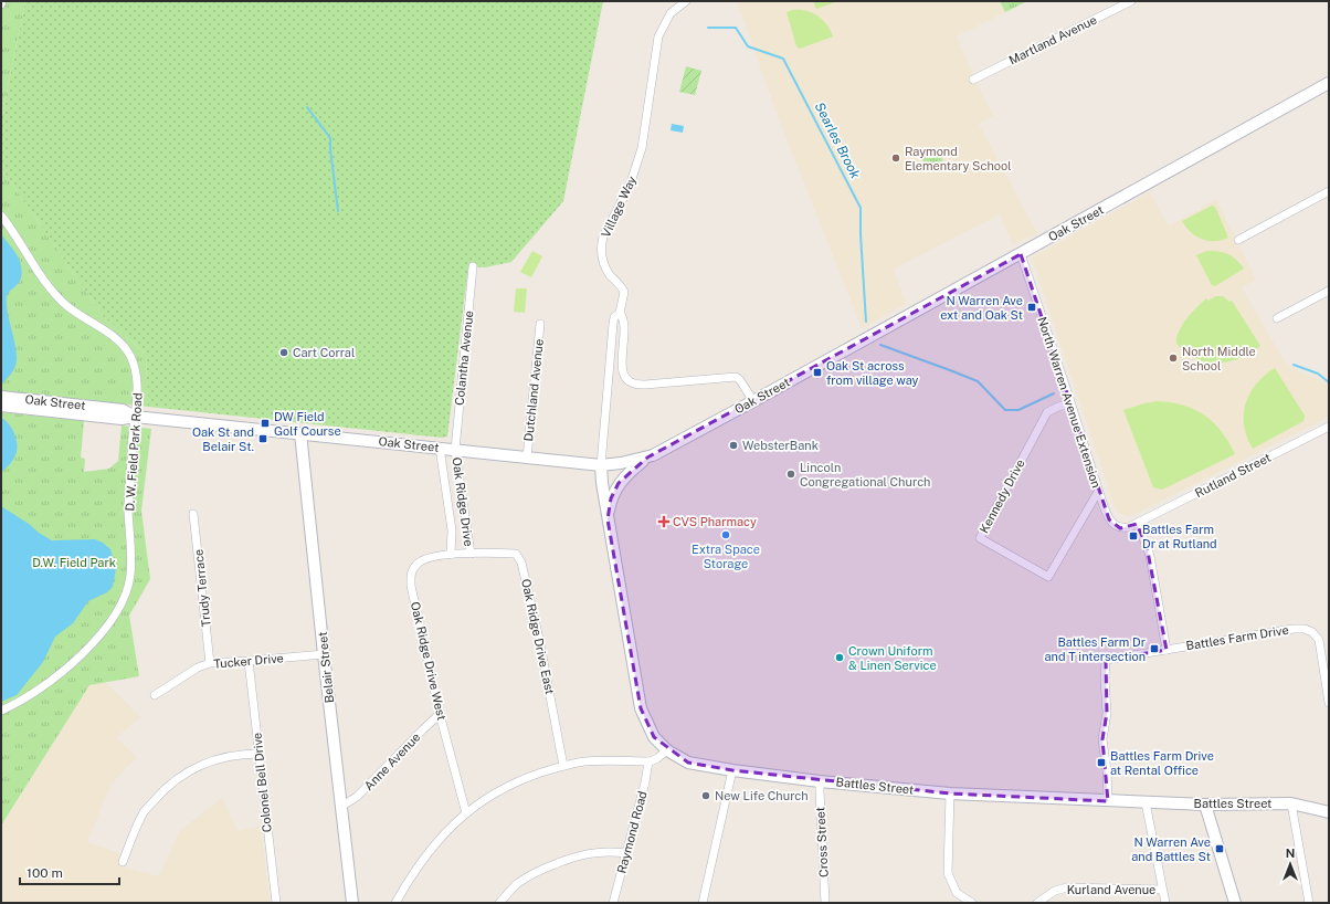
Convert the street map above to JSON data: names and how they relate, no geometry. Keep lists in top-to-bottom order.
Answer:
{
  "streets": {
    "main road": ["Oak Street", "Belair Street", "Battles Street"],
    "street": [
      "Martland Avenue",
      "Village Way",
      "Colantha Avenue",
      "Dutchland Avenue",
      "North Warren Avenue Extension",
      "D. W. Field Park Road",
      "Rutland Street",
      "Kennedy Drive",
      "Oak Ridge Drive",
      "Trudy Terrace",
      "Oak Ridge Drive East",
      "Battles Farm Drive",
      "Tucker Drive",
      "Oak Ridge Drive West",
      "Anne Avenue",
      "Colonel Bell Drive",
      "Raymond Road",
      "Cross Street",
      "Kurland Avenue"
    ]
  },
  "crossings": [
    ["Village Way", "Oak Street"],
    ["Oak Street", "Colantha Avenue"],
    ["Oak Street", "Dutchland Avenue"],
    ["Oak Street", "North Warren Avenue Extension"],
    ["Oak Street", "D. W. Field Park Road"],
    ["Oak Street", "Oak Ridge Drive"],
    ["Oak Street", "Belair Street"],
    ["Oak Street", "Battles Street"],
    ["Colantha Avenue", "Oak Ridge Drive"],
    ["North Warren Avenue Extension", "Rutland Street"],
    ["North Warren Avenue Extension", "Kennedy Drive"],
    ["Oak Ridge Drive", "Oak Ridge Drive East"],
    ["Oak Ridge Drive", "Oak Ridge Drive West"],
    ["Trudy Terrace", "Tucker Drive"],
    ["Oak Ridge Drive East", "Oak Ridge Drive West"],
    ["Battles Farm Drive", "Battles Street"],
    ["Tucker Drive", "Belair Street"],
    ["Tucker Drive", "Colonel Bell Drive"],
    ["Oak Ridge Drive West", "Anne Avenue"],
    ["Belair Street", "Anne Avenue"],
    ["Battles Street", "Cross Street"]
  ],
  "water": ["Searles Brook"],
  "parks": ["D.W. Field Park"],
  "places": {
    "other": [
      "Raymond Elementary School",
      "Cart Corral",
      "North Middle School",
      "WebsterBank",
      "Lincoln Congregational Church",
      "Extra Space Storage",
      "Crown Uniform & Linen Service",
      "New Life Church"
    ],
    "transit": [
      "N Warren Ave ext and Oak St",
      "Oak St across from village way",
      "DW Field Golf Course",
      "Oak St and Belair St.",
      "Battles Farm Dr at Rutland",
      "Battles Farm Dr and T intersection",
      "Battles Farm Drive at Rental Office",
      "N Warren Ave and Battles St"
    ],
    "health": ["CVS Pharmacy"]
  },
  "scale_bar": "100 m",
  "north": "top"
}
